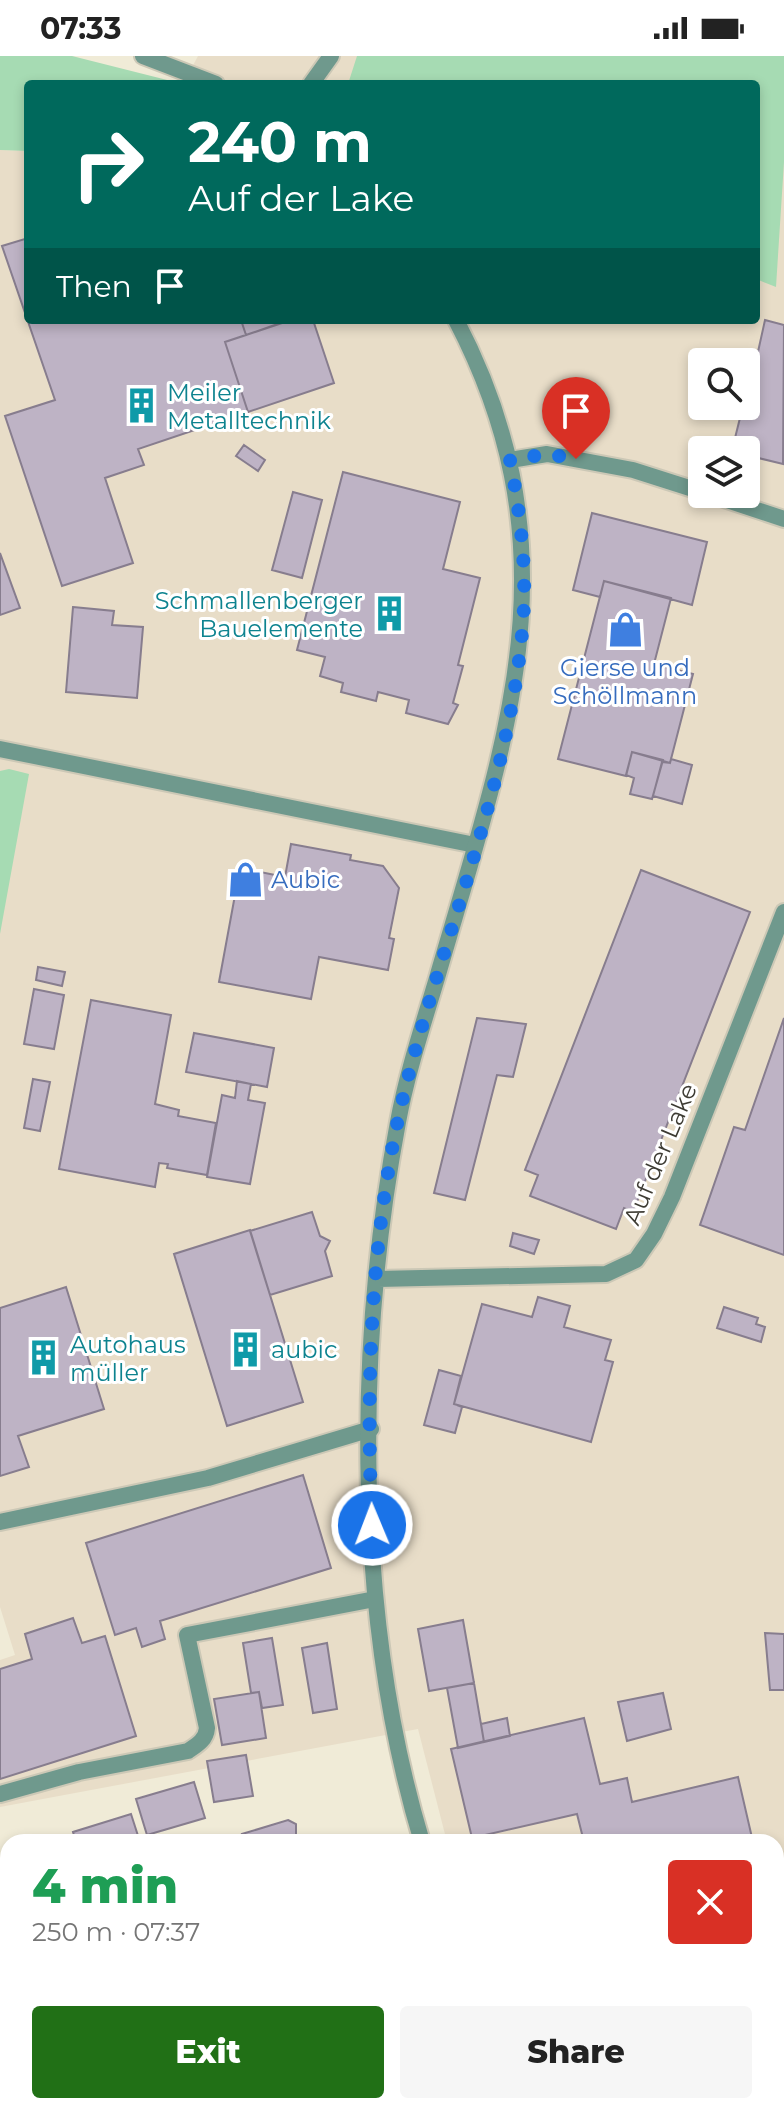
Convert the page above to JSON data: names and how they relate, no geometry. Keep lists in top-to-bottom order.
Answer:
{
  "streets": {
    "street": ["Auf der Lake"]
  },
  "places": {
    "building": [
      "Meiler Metalltechnik",
      "Schmallenberger Bauelemente",
      "aubic",
      "Autohaus müller"
    ],
    "shop": ["Gierse und Schöllmann", "Aubic"]
  },
  "page": {
    "status": "07:33",
    "turn": ["240 m", "Auf der Lake"],
    "then": "Then",
    "heading": ["4 min", "250 m · 07:37"],
    "buttons": ["Exit", "Share"]
  }
}
